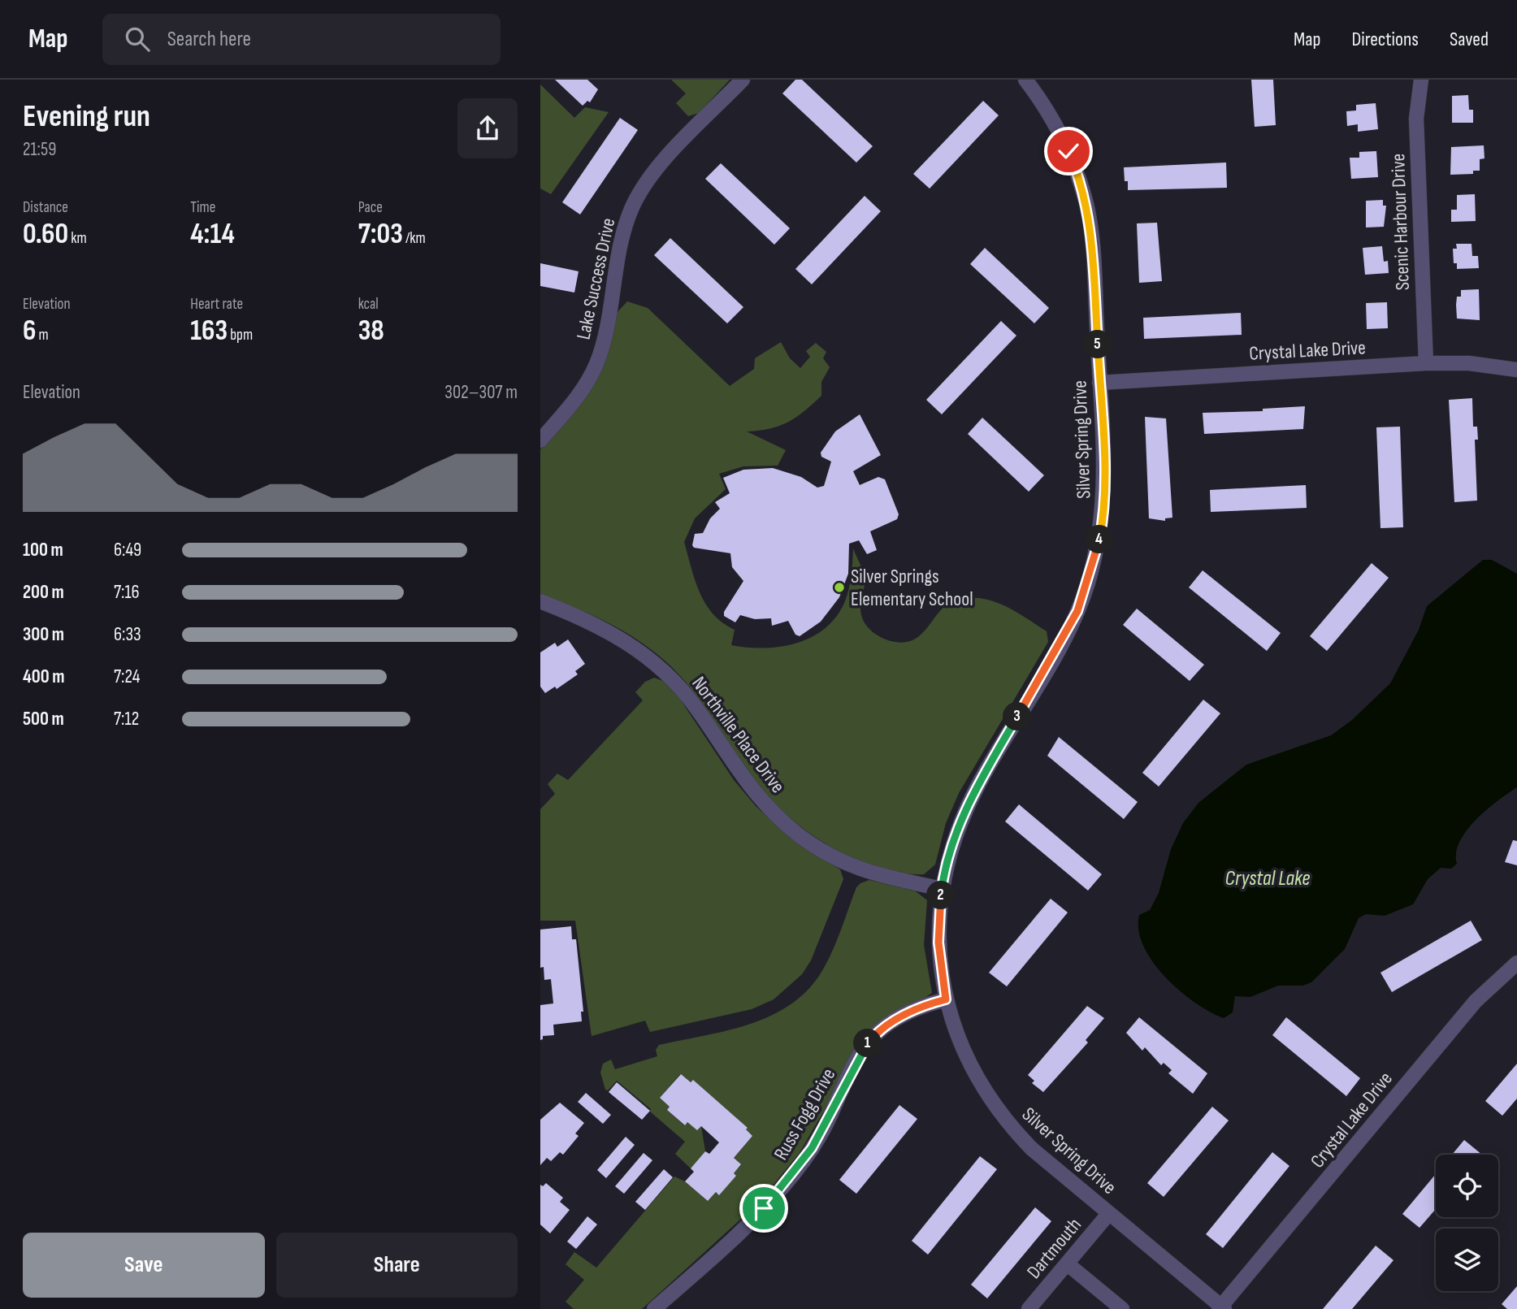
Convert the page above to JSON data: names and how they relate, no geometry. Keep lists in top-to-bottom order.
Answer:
{
  "streets": {
    "street": [
      "Scenic Harbour Drive",
      "Lake Success Drive",
      "Crystal Lake Drive",
      "Silver Spring Drive",
      "Northville Place Drive",
      "Russ Fogg Drive",
      "Dartmouth"
    ]
  },
  "crossings": [
    ["Scenic Harbour Drive", "Crystal Lake Drive"],
    ["Crystal Lake Drive", "Silver Spring Drive"],
    ["Silver Spring Drive", "Northville Place Drive"],
    ["Silver Spring Drive", "Russ Fogg Drive"],
    ["Silver Spring Drive", "Dartmouth"]
  ],
  "water": ["Crystal Lake"],
  "places": ["Silver Springs Elementary School"],
  "page": {
    "header": "Map",
    "search": "Search here",
    "nav": ["Map", "Directions", "Saved"],
    "heading": ["Evening run", "21:59"],
    "stats": [
      ["Distance", "0.60 km"],
      ["Time", "4:14"],
      ["Pace", "7:03 /km"],
      ["Elevation", "6 m"],
      ["Heart rate", "163 bpm"],
      ["kcal", "38"]
    ],
    "pins": [
      "5",
      "4",
      "3",
      "2",
      "1"
    ],
    "chart": ["Elevation", "302–307 m"],
    "list": [
      {
        "name": "100 m",
        "note": "6:49"
      },
      {
        "name": "200 m",
        "note": "7:16"
      },
      {
        "name": "300 m",
        "note": "6:33"
      },
      {
        "name": "400 m",
        "note": "7:24"
      },
      {
        "name": "500 m",
        "note": "7:12"
      }
    ],
    "buttons": ["Save", "Share"]
  }
}
